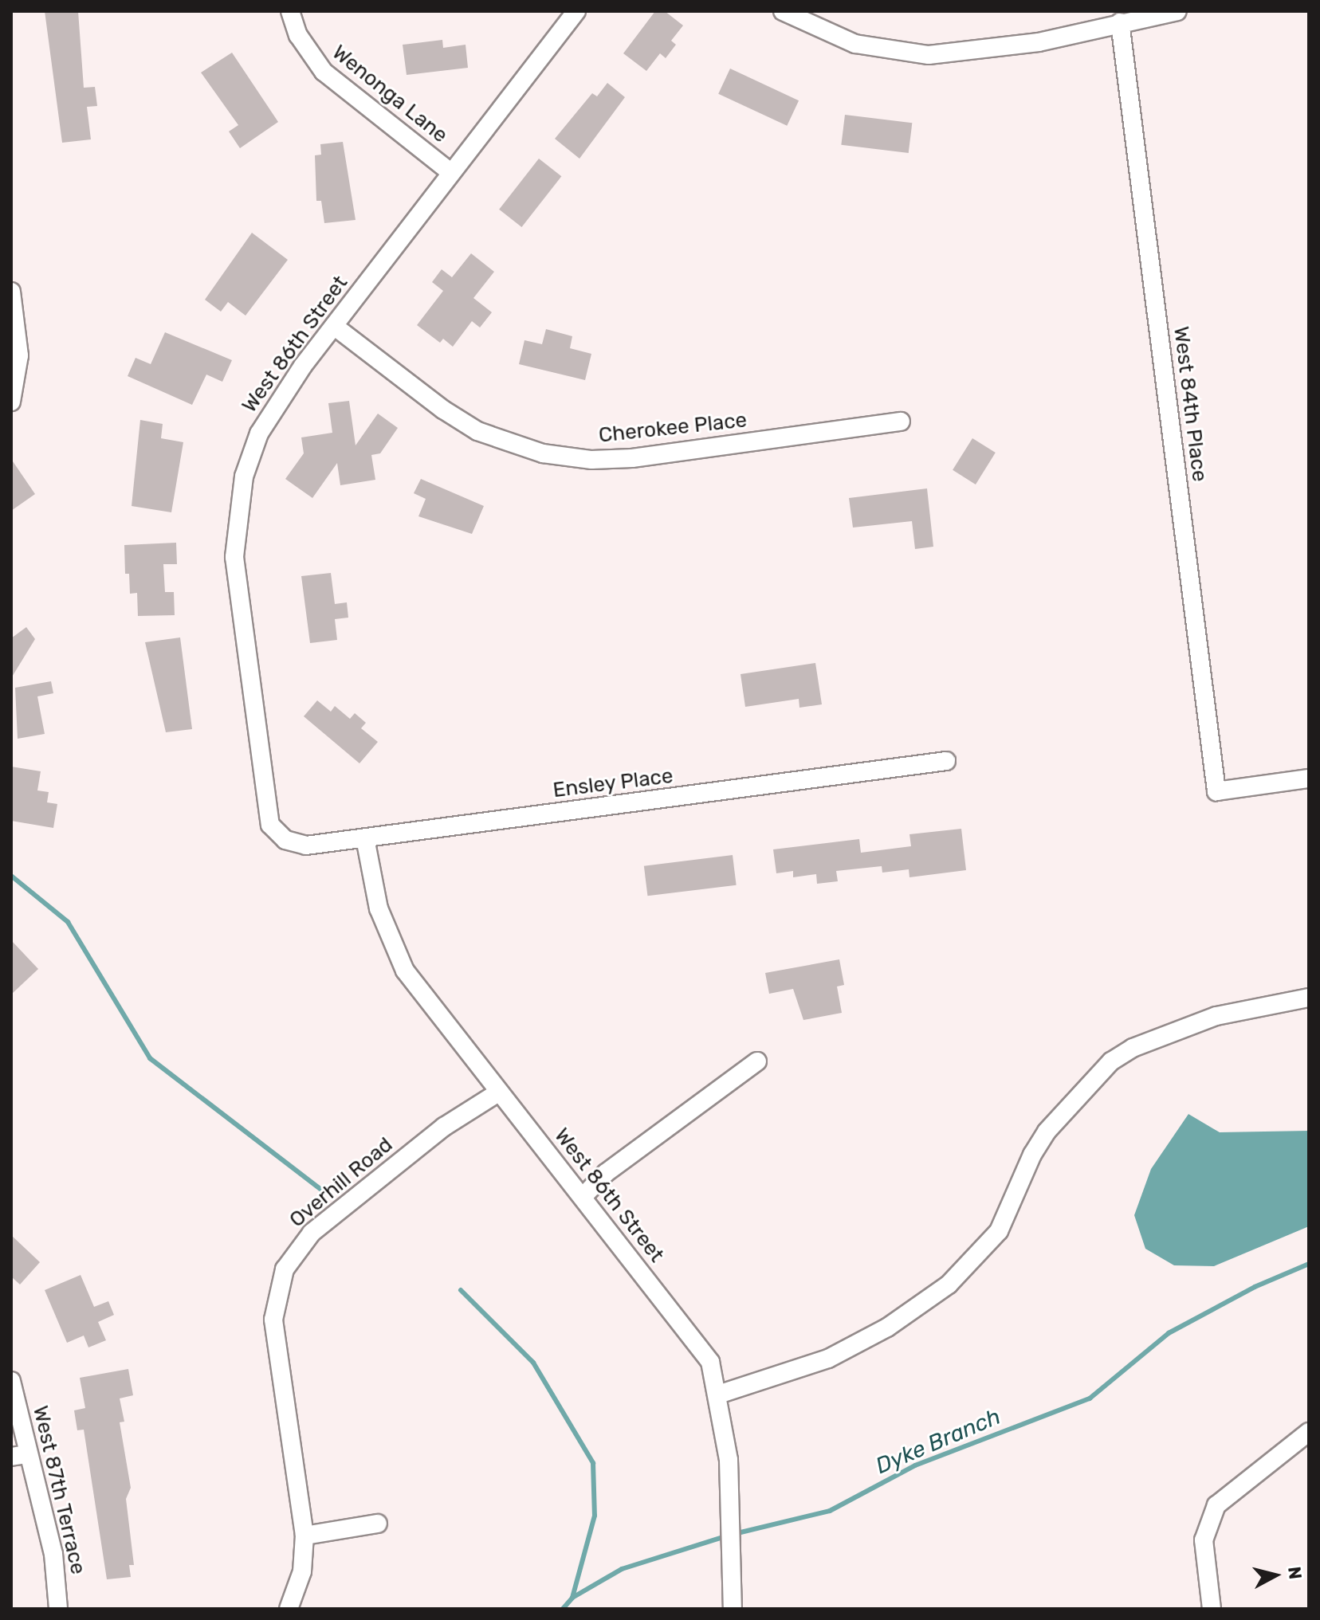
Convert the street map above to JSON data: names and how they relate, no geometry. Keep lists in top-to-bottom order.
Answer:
{
  "streets": {
    "street": [
      "Wenonga Lane",
      "West 86th Street",
      "West 84th Place",
      "Cherokee Place",
      "Ensley Place",
      "Overhill Road",
      "West 87th Terrace"
    ]
  },
  "crossings": [
    ["Wenonga Lane", "West 86th Street"],
    ["West 86th Street", "Cherokee Place"],
    ["West 86th Street", "Ensley Place"],
    ["West 86th Street", "Overhill Road"]
  ],
  "water": ["Dyke Branch"],
  "north": "right"
}
